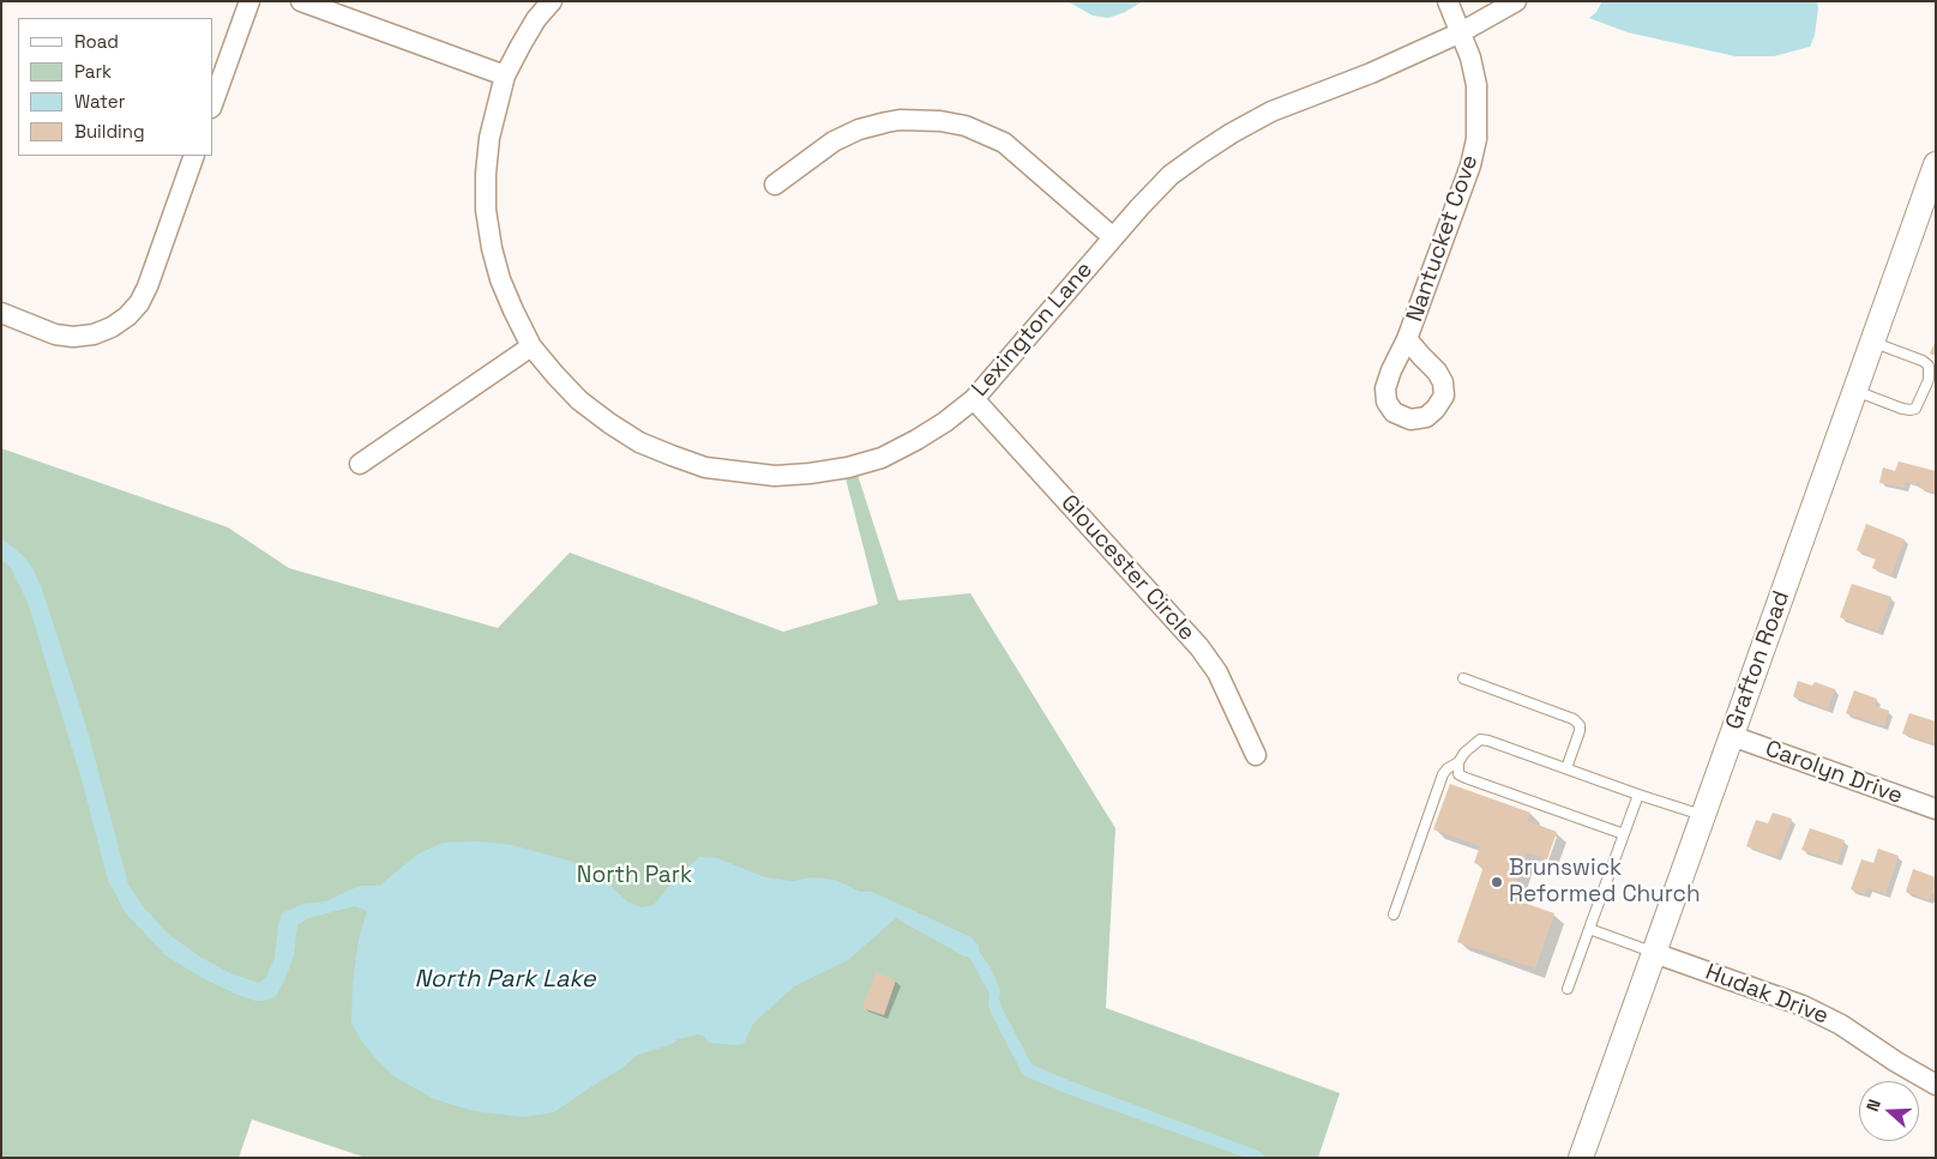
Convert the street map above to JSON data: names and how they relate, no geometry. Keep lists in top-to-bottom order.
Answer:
{
  "streets": {
    "street": [
      "Nantucket Cove",
      "Lexington Lane",
      "Gloucester Circle",
      "Grafton Road",
      "Carolyn Drive",
      "Hudak Drive"
    ]
  },
  "crossings": [
    ["Nantucket Cove", "Lexington Lane"],
    ["Lexington Lane", "Gloucester Circle"],
    ["Grafton Road", "Carolyn Drive"],
    ["Grafton Road", "Hudak Drive"]
  ],
  "water": ["North Park Lake"],
  "parks": ["North Park"],
  "places": ["Brunswick Reformed Church"],
  "legend": [
    "Road",
    "Park",
    "Water",
    "Building"
  ],
  "north": "left"
}
